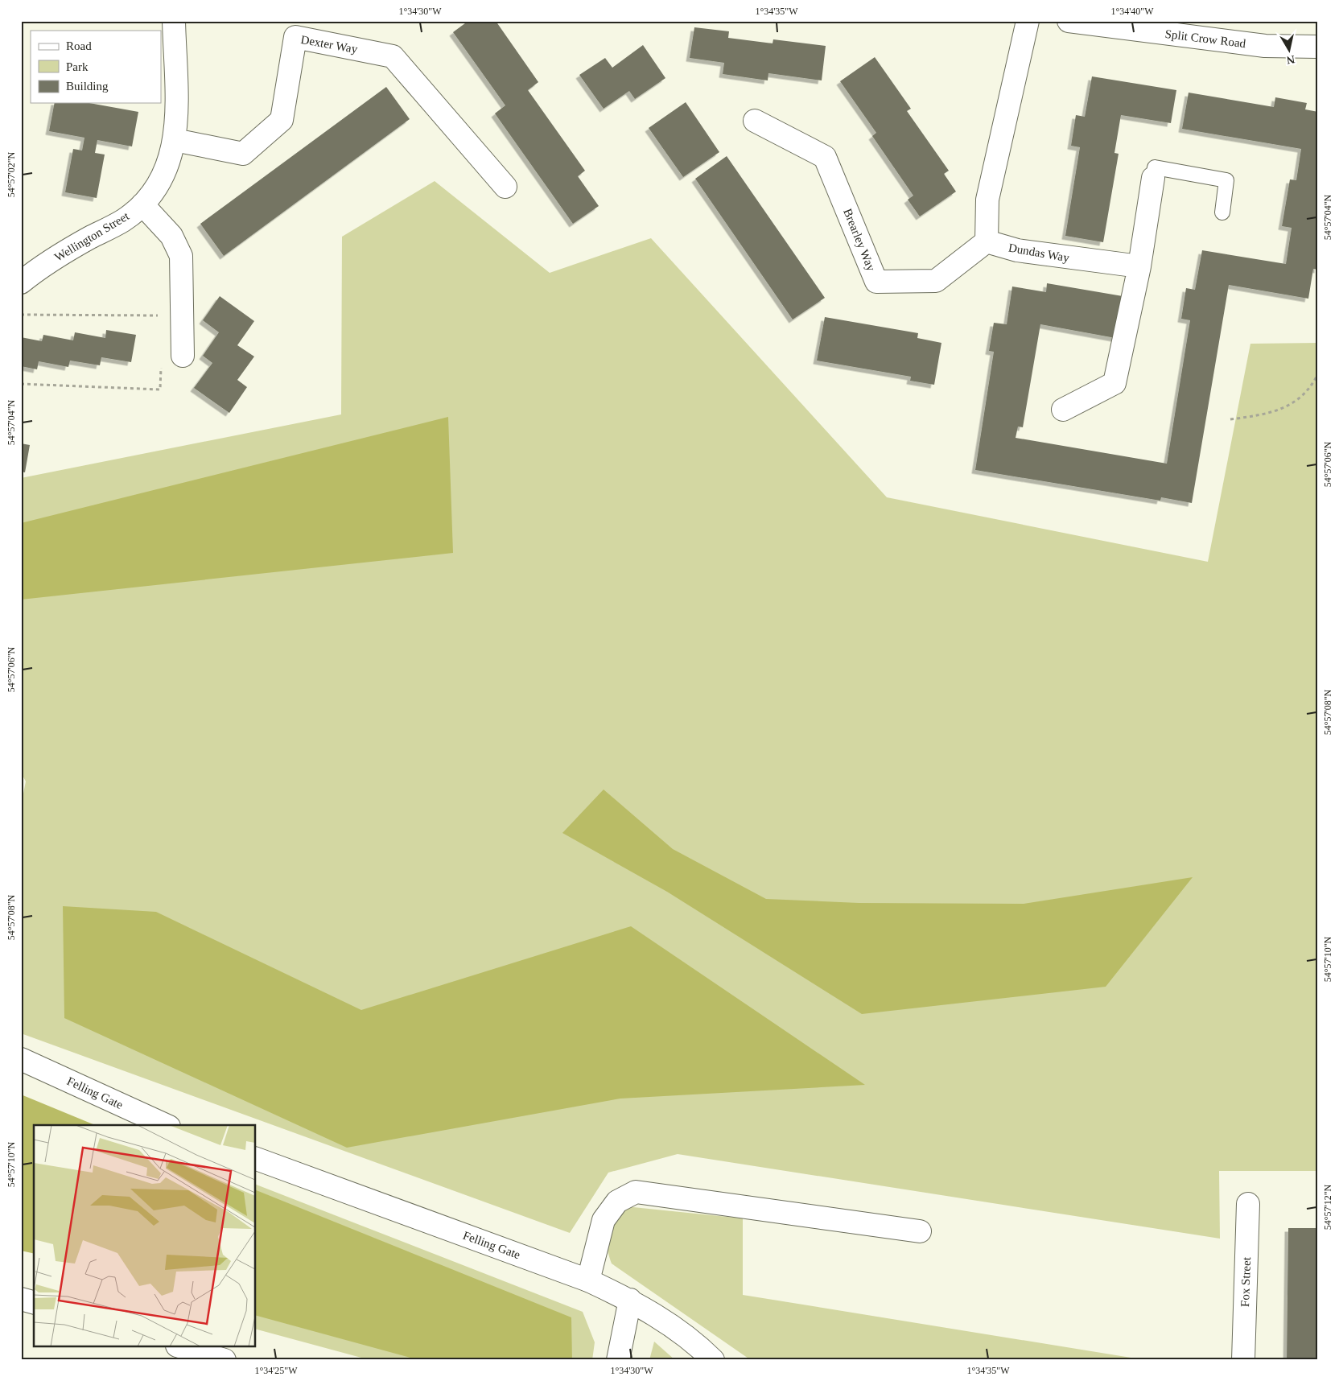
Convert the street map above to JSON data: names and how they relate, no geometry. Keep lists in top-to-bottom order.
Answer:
{
  "streets": {
    "street": [
      "Split Crow Road",
      "Dexter Way",
      "Wellington Street",
      "Brearley Way",
      "Dundas Way",
      "Felling Gate",
      "Fox Street"
    ]
  },
  "crossings": [
    ["Dexter Way", "Wellington Street"],
    ["Brearley Way", "Dundas Way"]
  ],
  "legend": ["Road", "Park", "Building"],
  "north": "bottom",
  "coordinates": [
    "1°34'30\"W",
    "1°34'35\"W",
    "1°34'40\"W",
    "54°57'02\"N",
    "54°57'04\"N",
    "54°57'06\"N",
    "54°57'08\"N",
    "54°57'10\"N",
    "54°57'12\"N",
    "1°34'25\"W"
  ]
}
